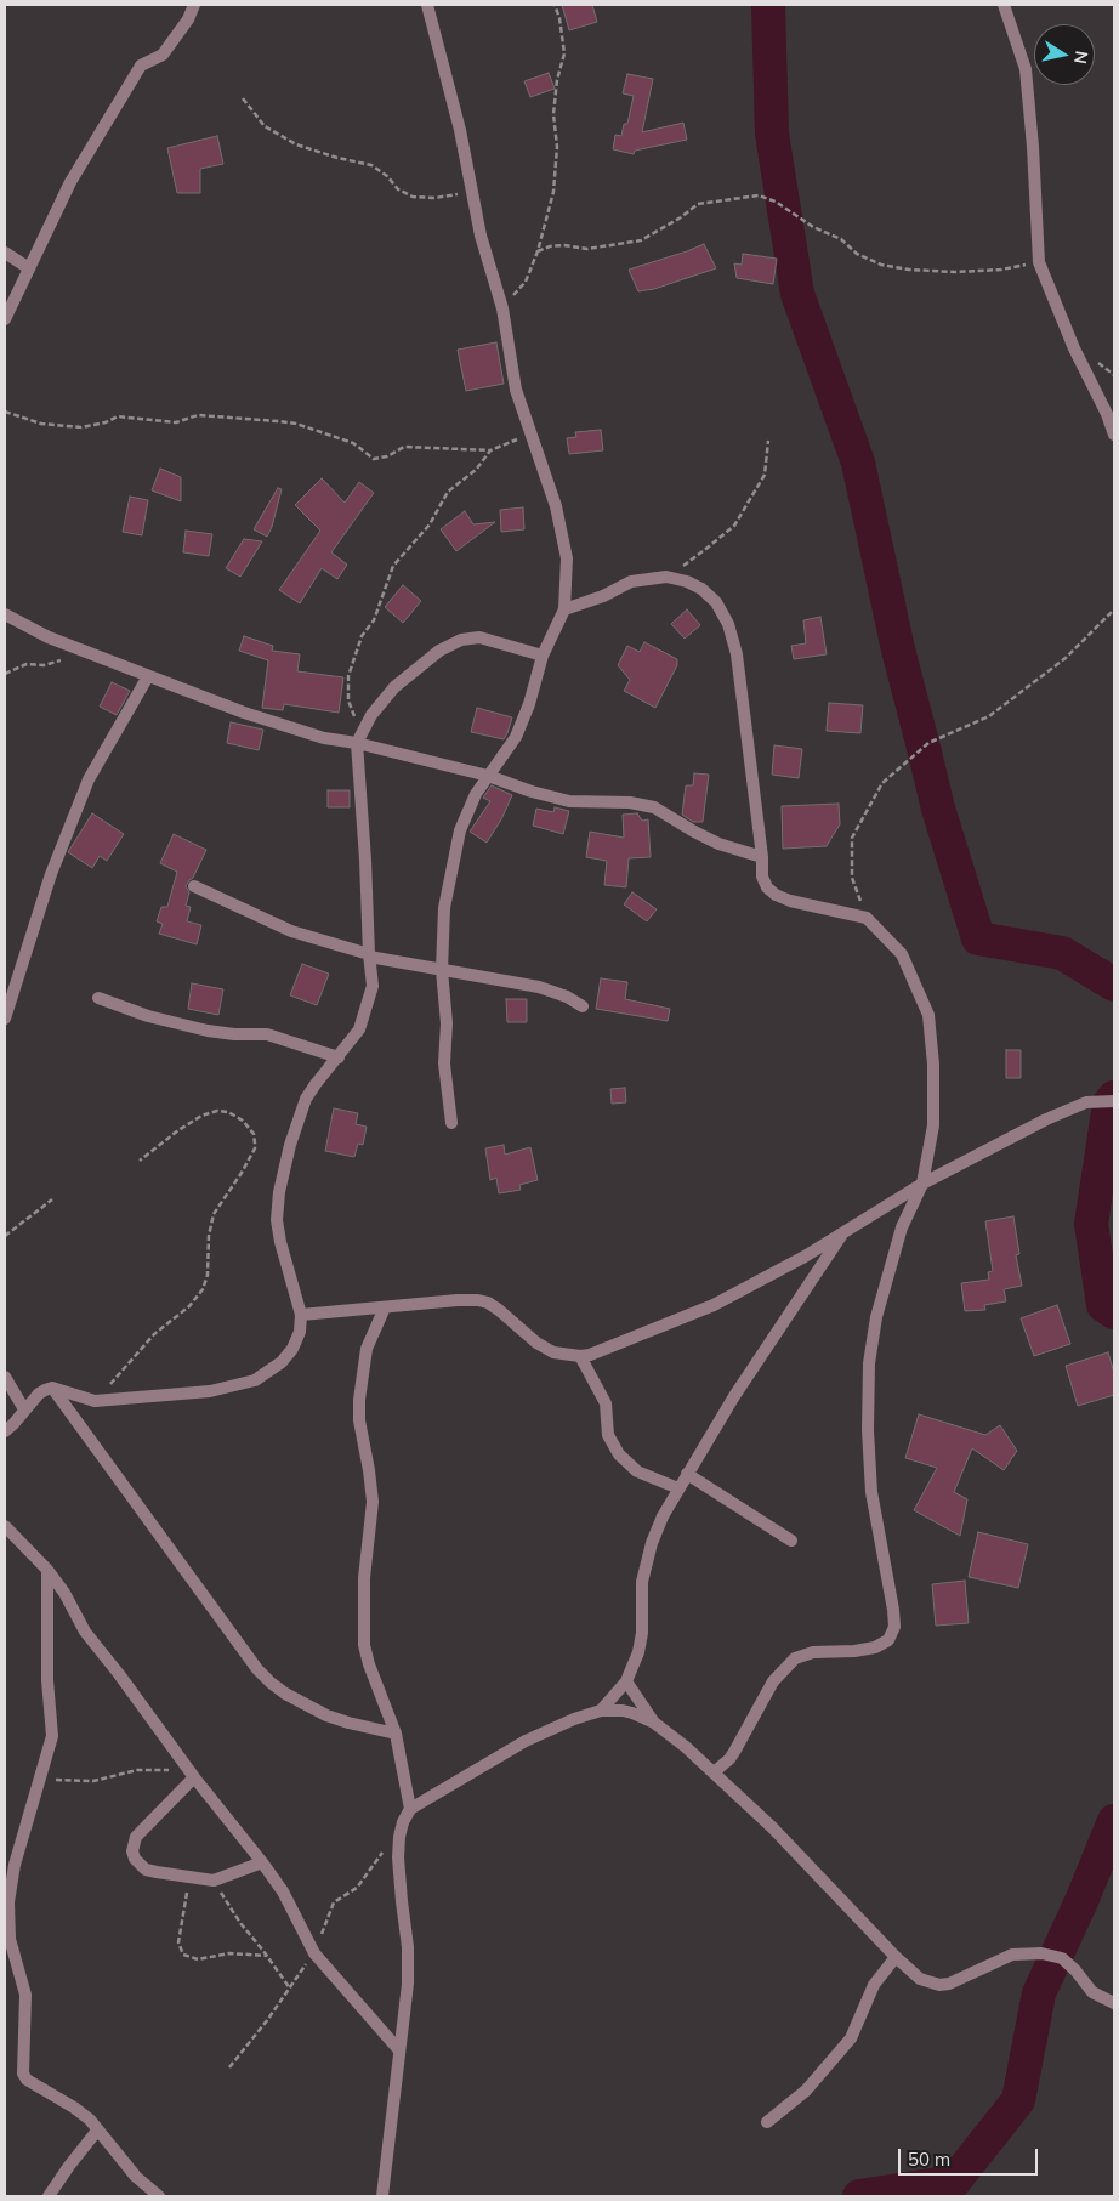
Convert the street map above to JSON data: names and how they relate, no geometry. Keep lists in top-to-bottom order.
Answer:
{
  "scale_bar": "50 m",
  "north": "right"
}
